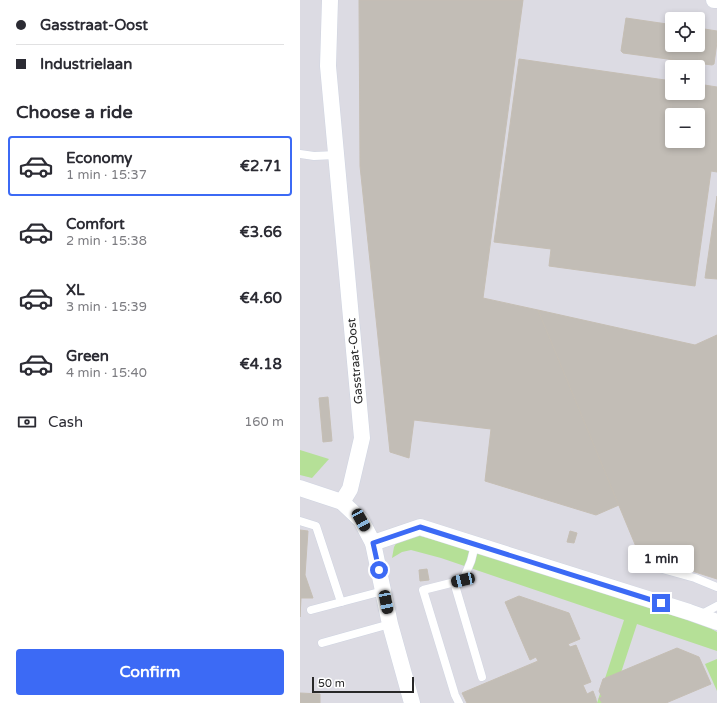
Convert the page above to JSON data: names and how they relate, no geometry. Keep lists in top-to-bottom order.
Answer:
{
  "streets": {
    "street": ["Gasstraat-Oost"]
  },
  "scale_bar": "50 m",
  "page": {
    "banner": ["Gasstraat-Oost", "Industrielaan"],
    "map_buttons": ["+", "−"],
    "heading": "Choose a ride",
    "list": [
      {
        "name": "Economy",
        "note": "1 min · 15:37",
        "value": "€2.71"
      },
      {
        "name": "Comfort",
        "note": "2 min · 15:38",
        "value": "€3.66"
      },
      {
        "name": "XL",
        "note": "3 min · 15:39",
        "value": "€4.60"
      },
      {
        "name": "Green",
        "note": "4 min · 15:40",
        "value": "€4.18"
      }
    ],
    "pay": ["Cash", "160 m"],
    "bubble": "1 min",
    "buttons": "Confirm",
    "scale": "50 m"
  }
}
